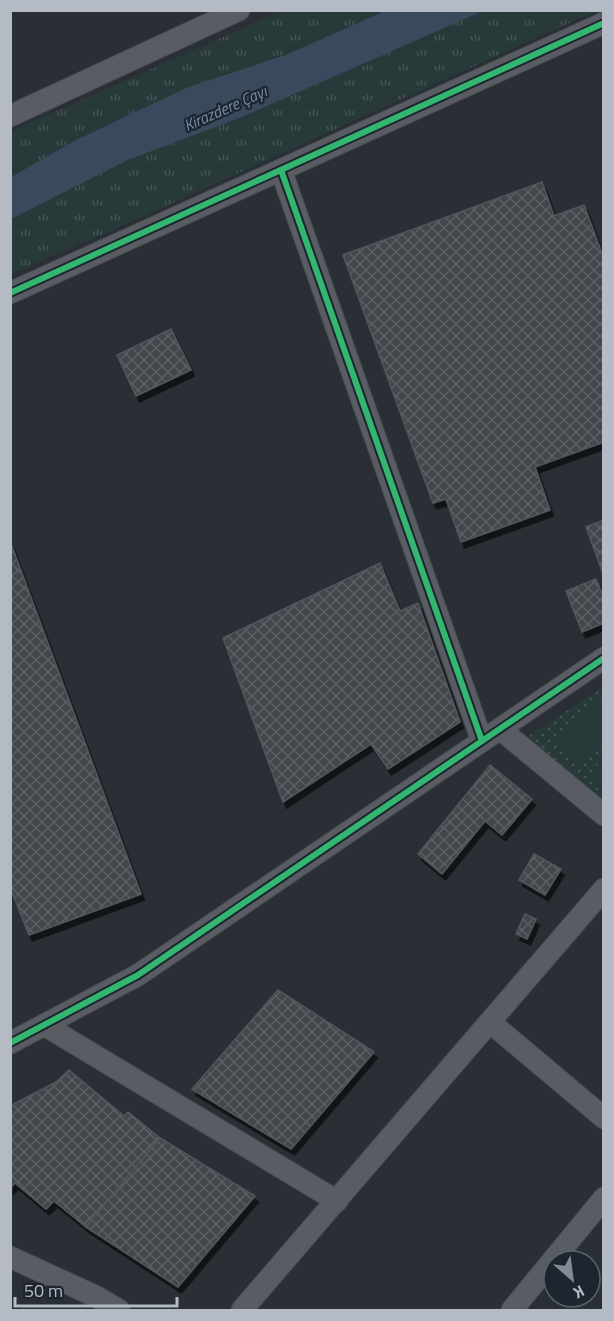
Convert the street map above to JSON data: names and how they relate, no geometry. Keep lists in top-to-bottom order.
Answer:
{
  "water": ["Kirazdere Çayı"],
  "scale_bar": "50 m",
  "north": "bottom right"
}
